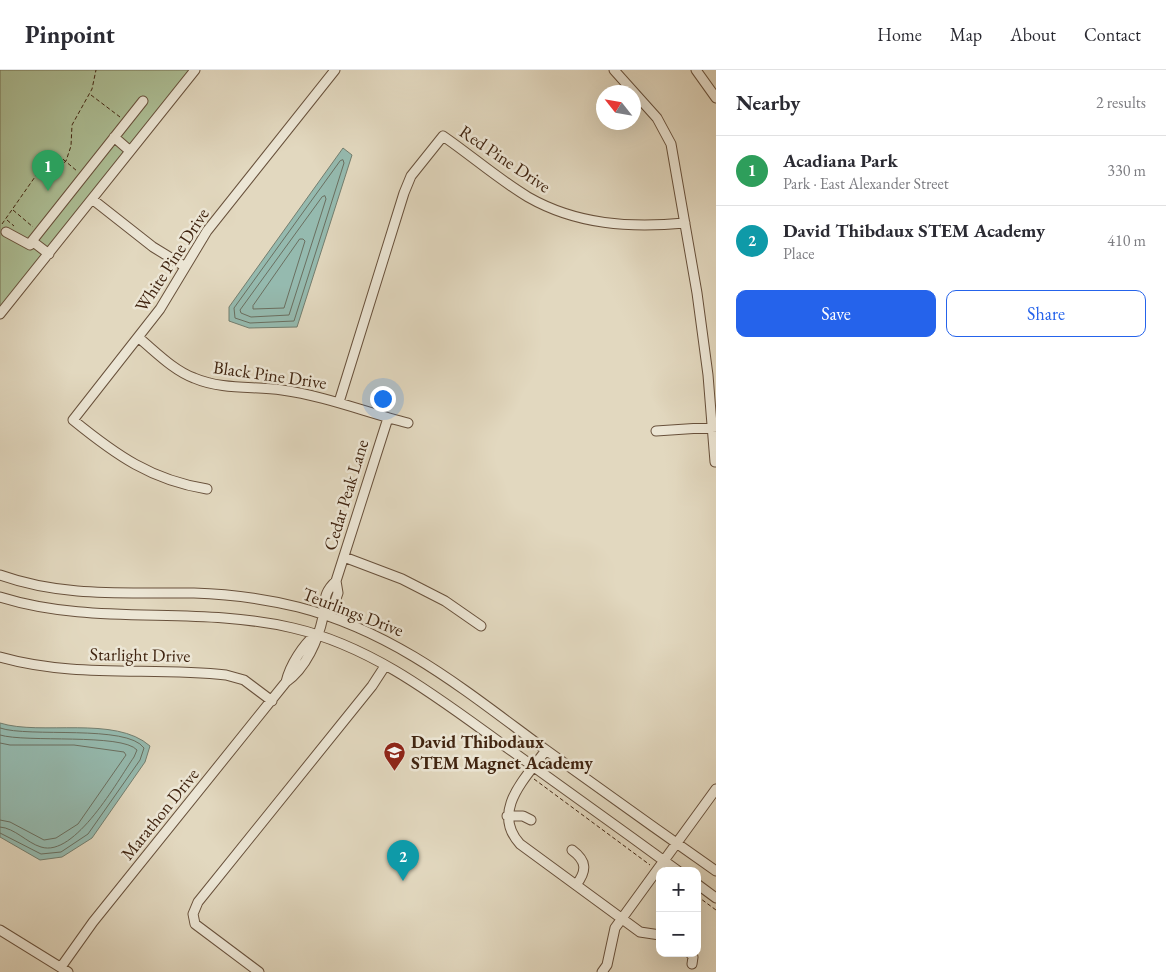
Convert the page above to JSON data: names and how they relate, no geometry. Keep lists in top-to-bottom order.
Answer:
{
  "streets": {
    "street": [
      "Red Pine Drive",
      "White Pine Drive",
      "Black Pine Drive",
      "Cedar Peak Lane",
      "Teurlings Drive",
      "Starlight Drive",
      "Marathon Drive"
    ]
  },
  "crossings": [
    ["Red Pine Drive", "Black Pine Drive"],
    ["White Pine Drive", "Black Pine Drive"],
    ["Black Pine Drive", "Cedar Peak Lane"],
    ["Cedar Peak Lane", "Teurlings Drive"],
    ["Cedar Peak Lane", "Marathon Drive"],
    ["Teurlings Drive", "Marathon Drive"],
    ["Starlight Drive", "Marathon Drive"]
  ],
  "places": {
    "school or university": ["David Thibodaux STEM Magnet Academy"]
  },
  "north": "top left",
  "page": {
    "header": "Pinpoint",
    "nav": [
      "Home",
      "Map",
      "About",
      "Contact"
    ],
    "heading": ["Nearby", "2 results"],
    "list": [
      {
        "mark": "1",
        "name": "Acadiana Park",
        "note": "Park · East Alexander Street",
        "value": "330 m"
      },
      {
        "mark": "2",
        "name": "David Thibdaux STEM Academy",
        "note": "Place",
        "value": "410 m"
      }
    ],
    "pins": ["1", "2"],
    "buttons": ["Save", "Share"],
    "map_buttons": ["+", "−"]
  }
}
